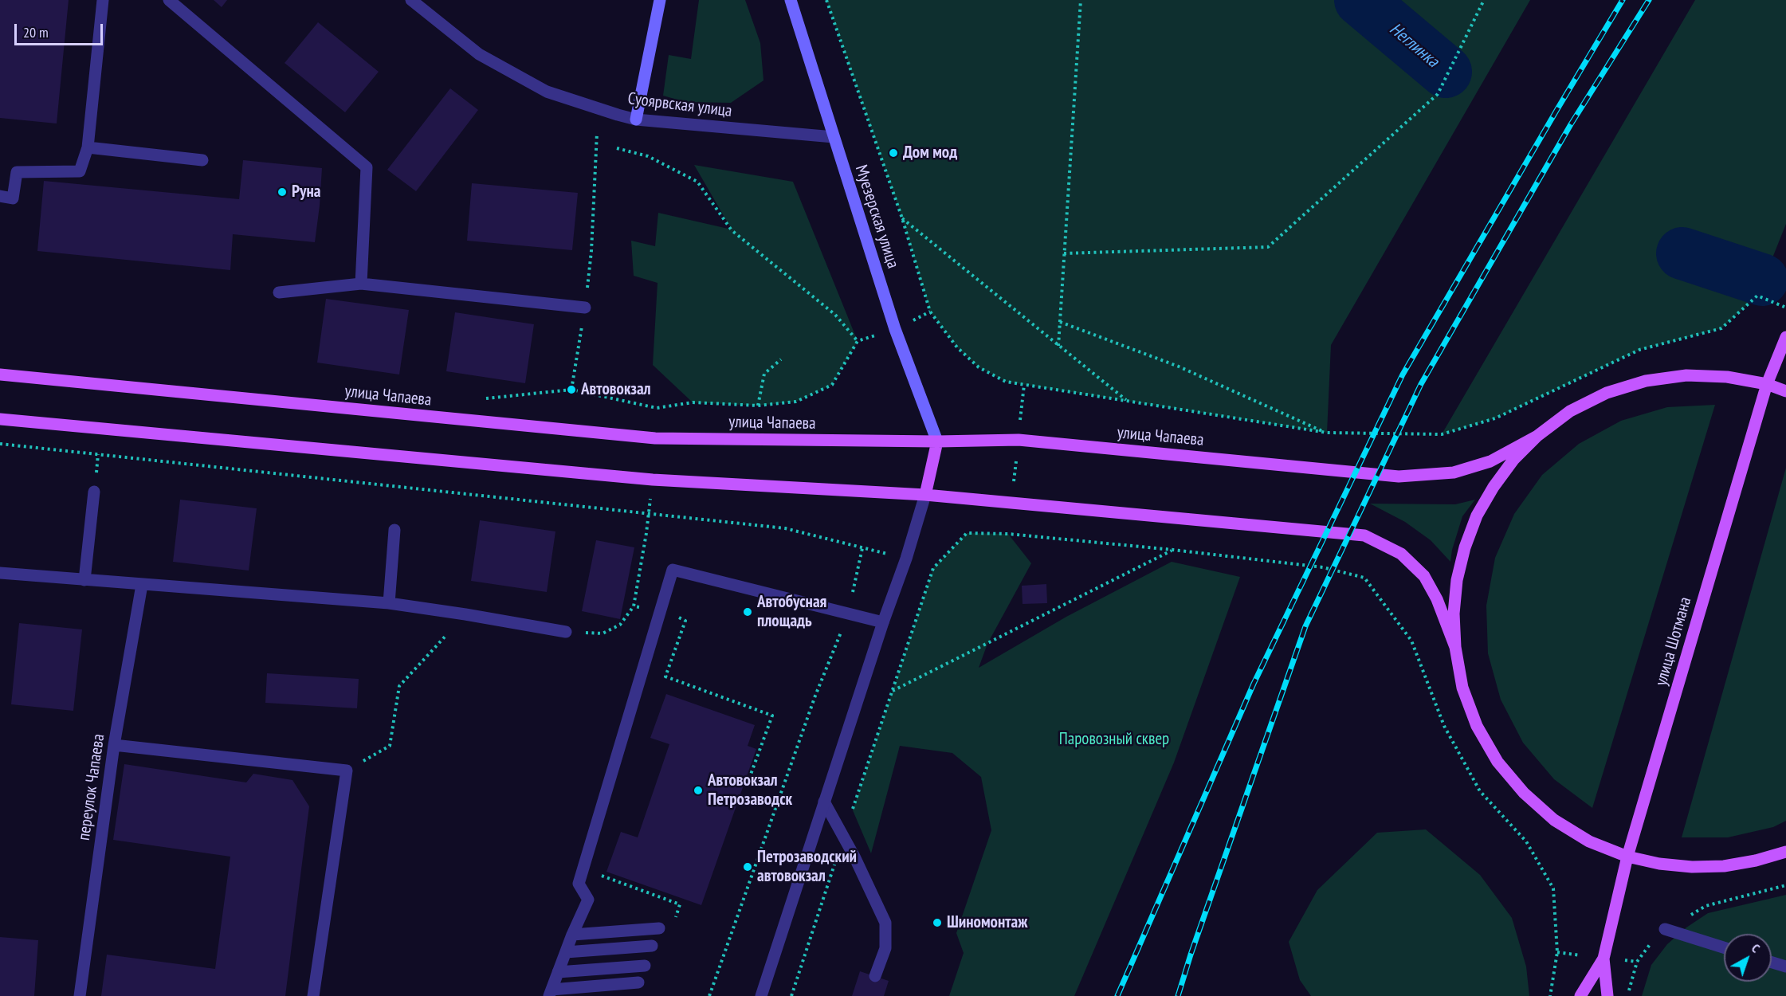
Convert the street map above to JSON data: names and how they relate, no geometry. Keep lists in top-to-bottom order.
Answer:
{
  "streets": {
    "main road": ["Муезерская улица", "улица Чапаева", "улица Шотмана"],
    "street": ["Суоярвская улица", "переулок Чапаева"]
  },
  "crossings": [
    ["Суоярвская улица", "Муезерская улица"],
    ["Муезерская улица", "улица Чапаева"]
  ],
  "water": ["Неглинка"],
  "parks": ["Паровозный сквер"],
  "places": [
    "Дом мод",
    "Руна",
    "Автовокзал",
    "Автобусная площадь",
    "Автовокзал Петрозаводск",
    "Петрозаводский автовокзал",
    "Шиномонтаж"
  ],
  "scale_bar": "20 m",
  "north": "top right"
}
